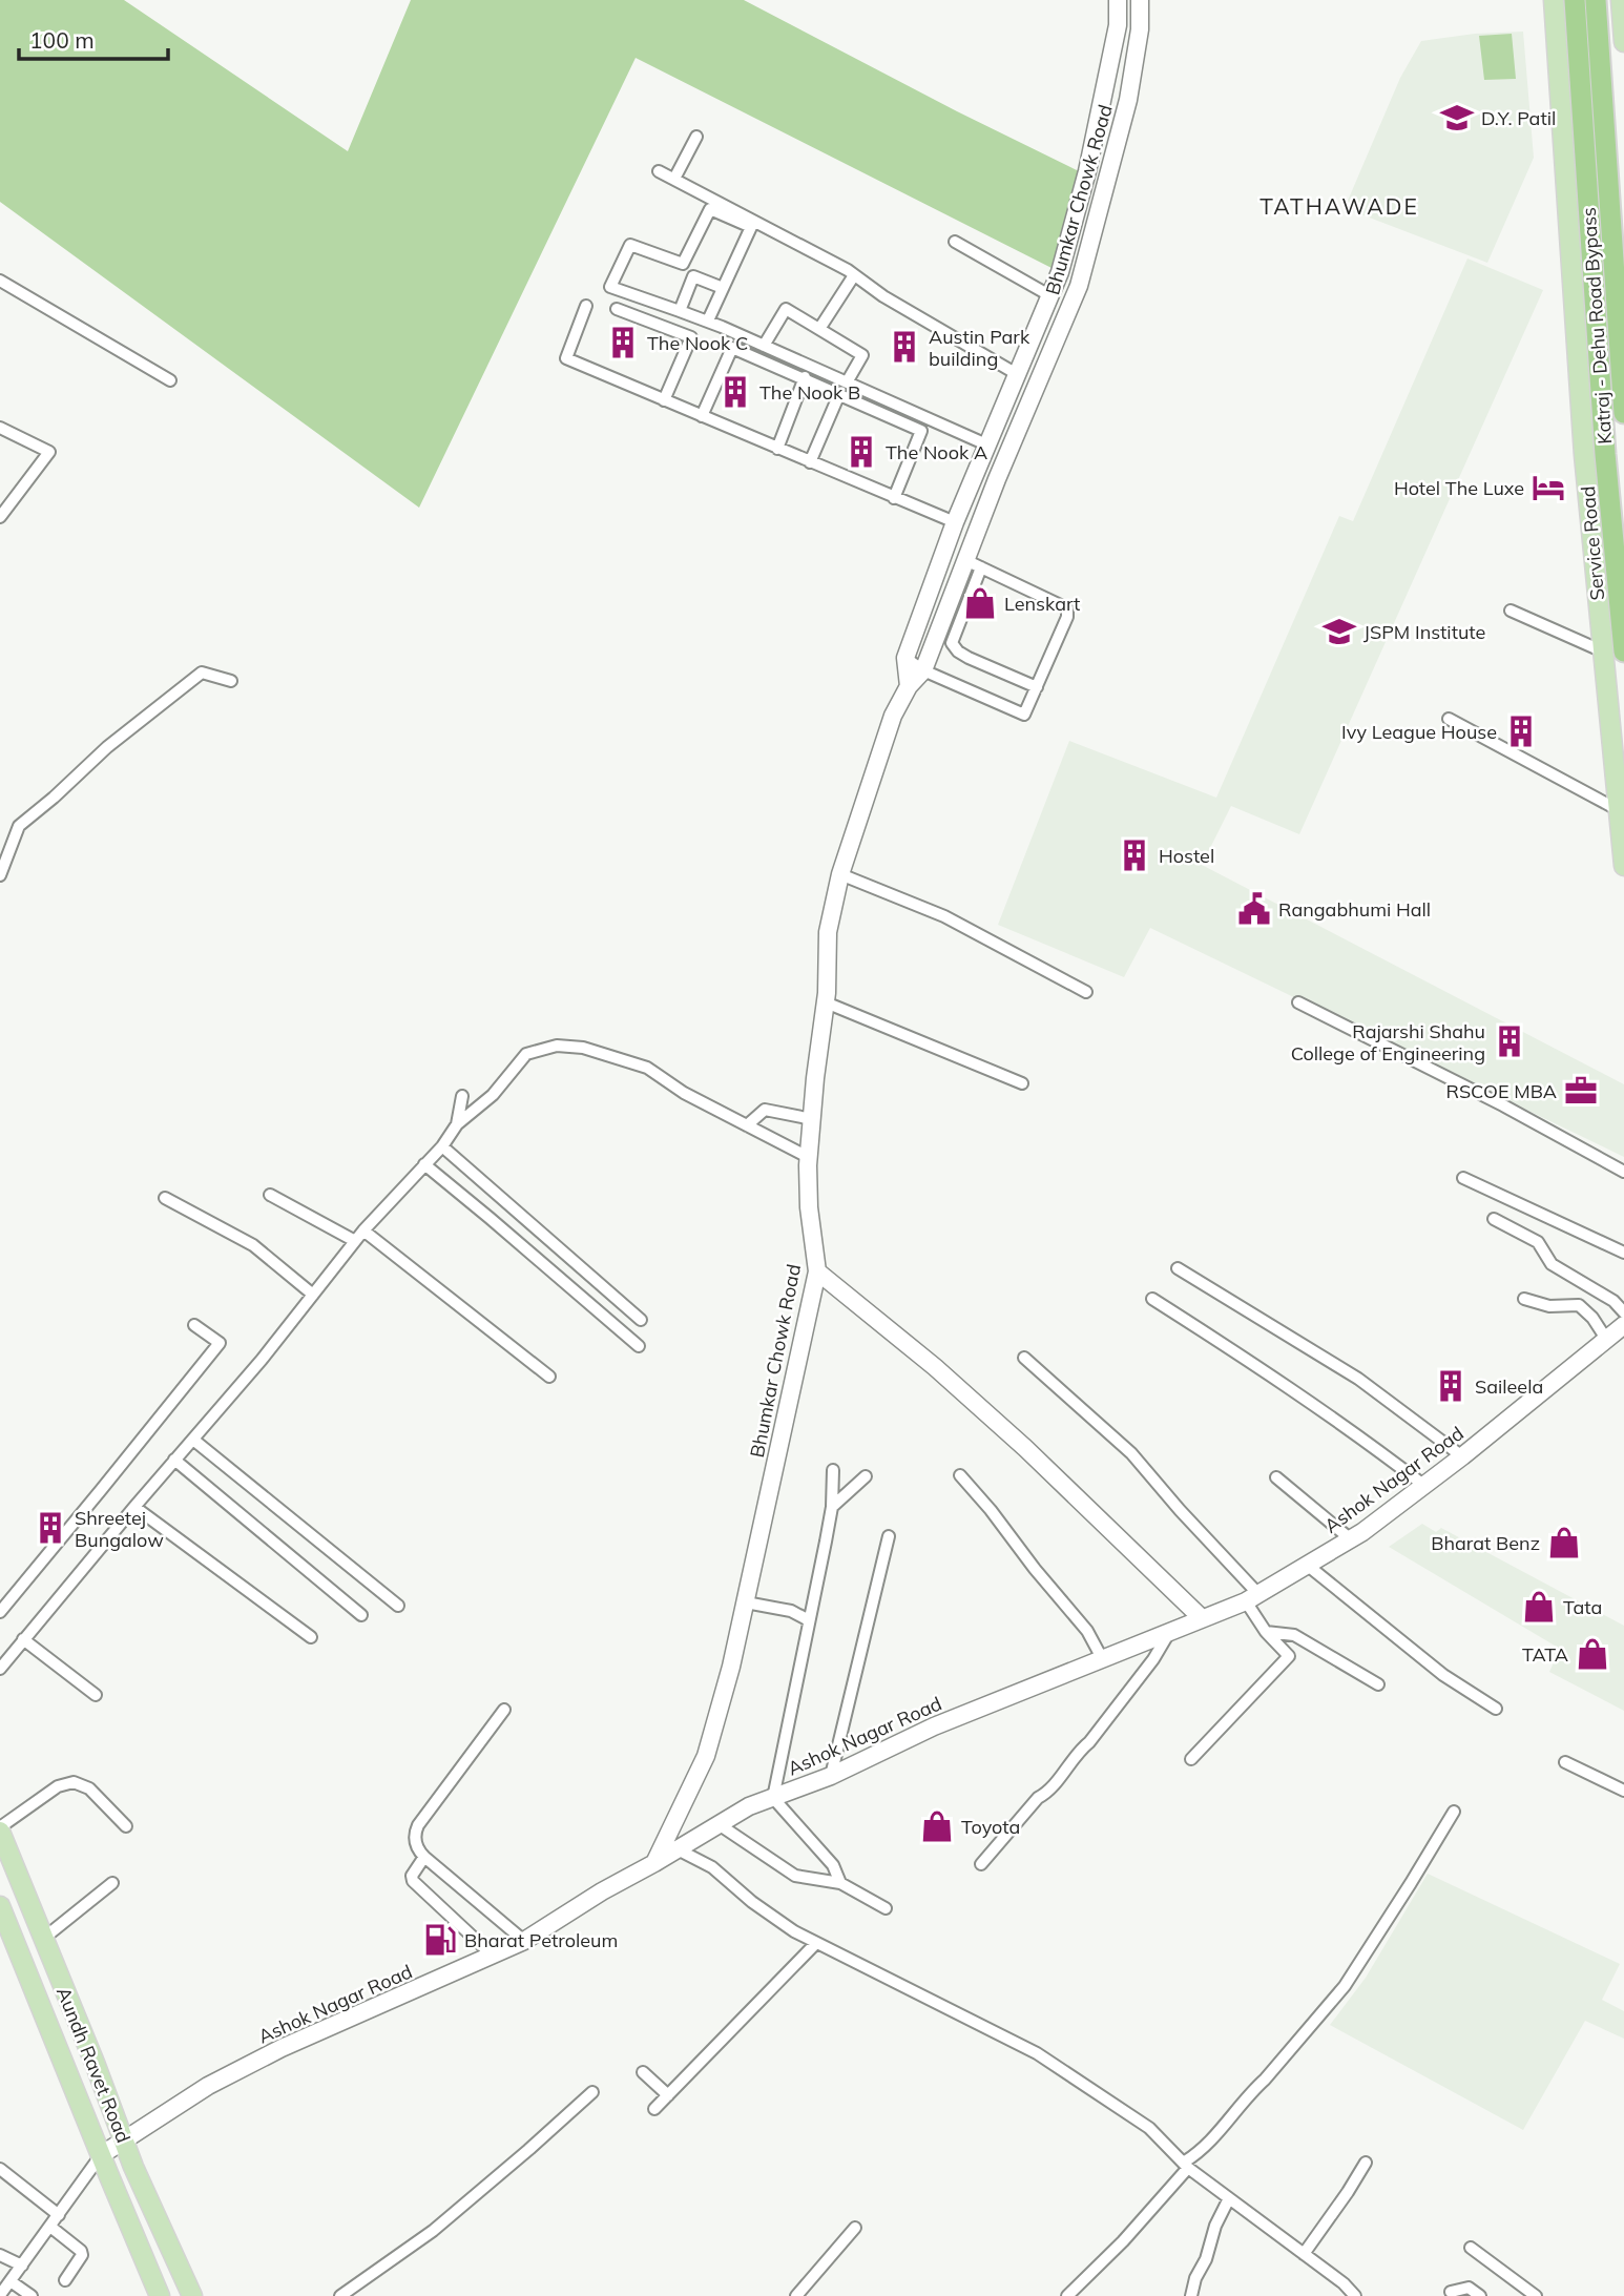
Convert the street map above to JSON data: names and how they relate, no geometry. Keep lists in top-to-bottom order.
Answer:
{
  "streets": {
    "highway": ["Katraj - Dehu Road Bypass"],
    "main road": ["Service Road", "Aundh Ravet Road"],
    "street": ["Bhumkar Chowk Road", "Ashok Nagar Road"]
  },
  "crossings": [
    ["Bhumkar Chowk Road", "Ashok Nagar Road"],
    ["Katraj - Dehu Road Bypass", "Service Road"],
    ["Ashok Nagar Road", "Aundh Ravet Road"]
  ],
  "districts": ["TATHAWADE"],
  "places": {
    "school or university": ["D.Y. Patil", "JSPM Institute"],
    "building": [
      "The Nook C",
      "Austin Park building",
      "The Nook B",
      "The Nook A",
      "Ivy League House",
      "Hostel",
      "Rajarshi Shahu College of Engineering",
      "Saileela",
      "Shreetej Bungalow"
    ],
    "hotel": ["Hotel The Luxe"],
    "shop": [
      "Lenskart",
      "Bharat Benz",
      "Tata",
      "TATA",
      "Toyota"
    ],
    "public building": ["Rangabhumi Hall"],
    "office": ["RSCOE MBA"],
    "fuel station": ["Bharat Petroleum"]
  },
  "scale_bar": "100 m"
}
